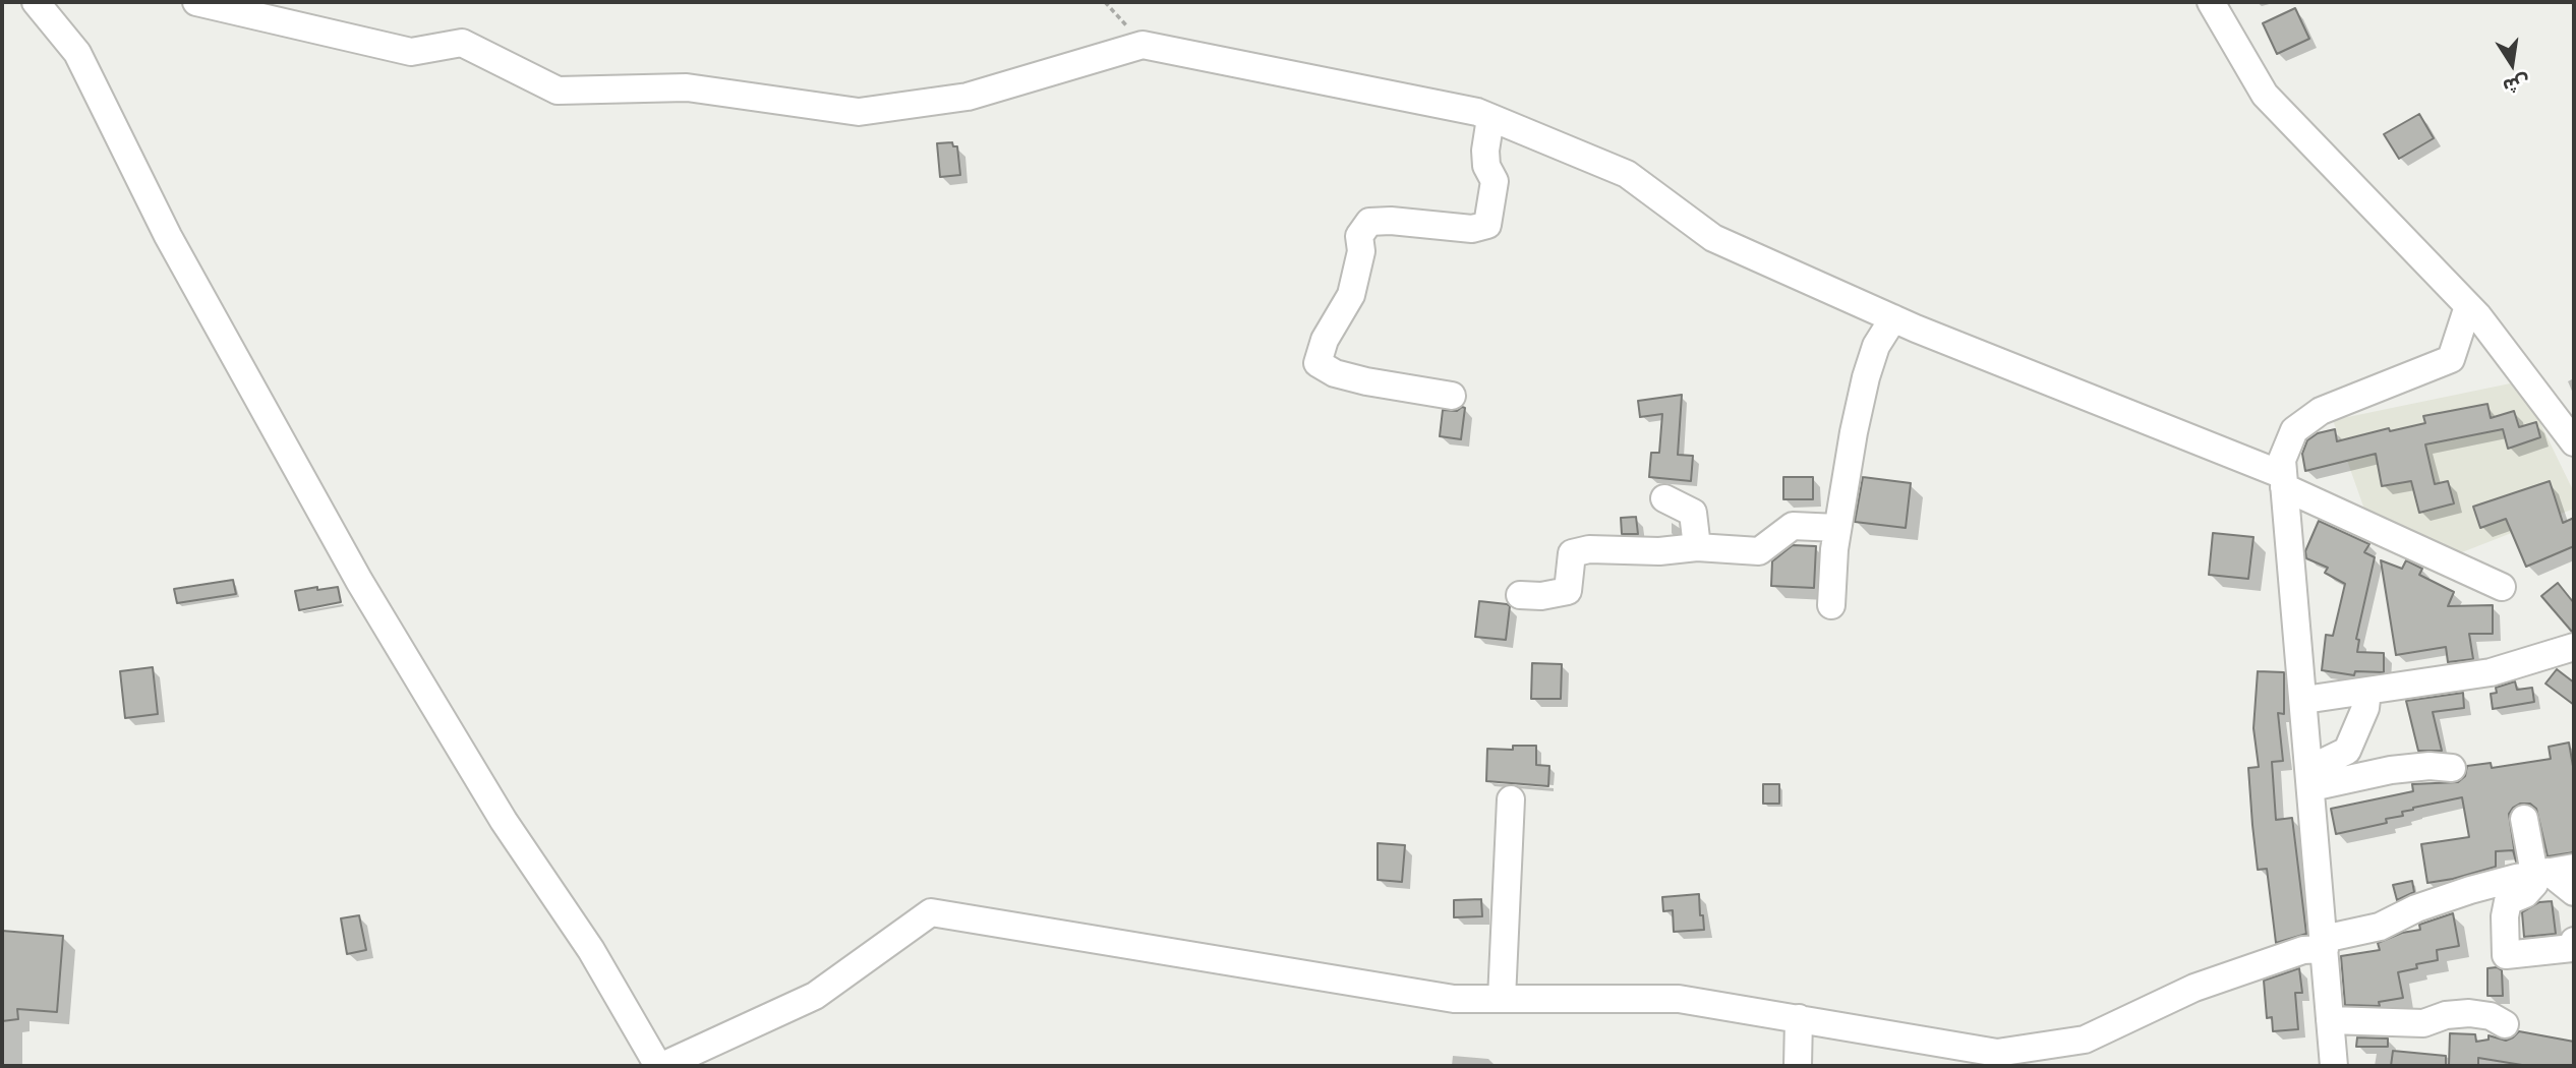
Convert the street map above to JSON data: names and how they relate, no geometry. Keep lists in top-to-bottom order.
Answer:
{
  "north": "bottom"
}
